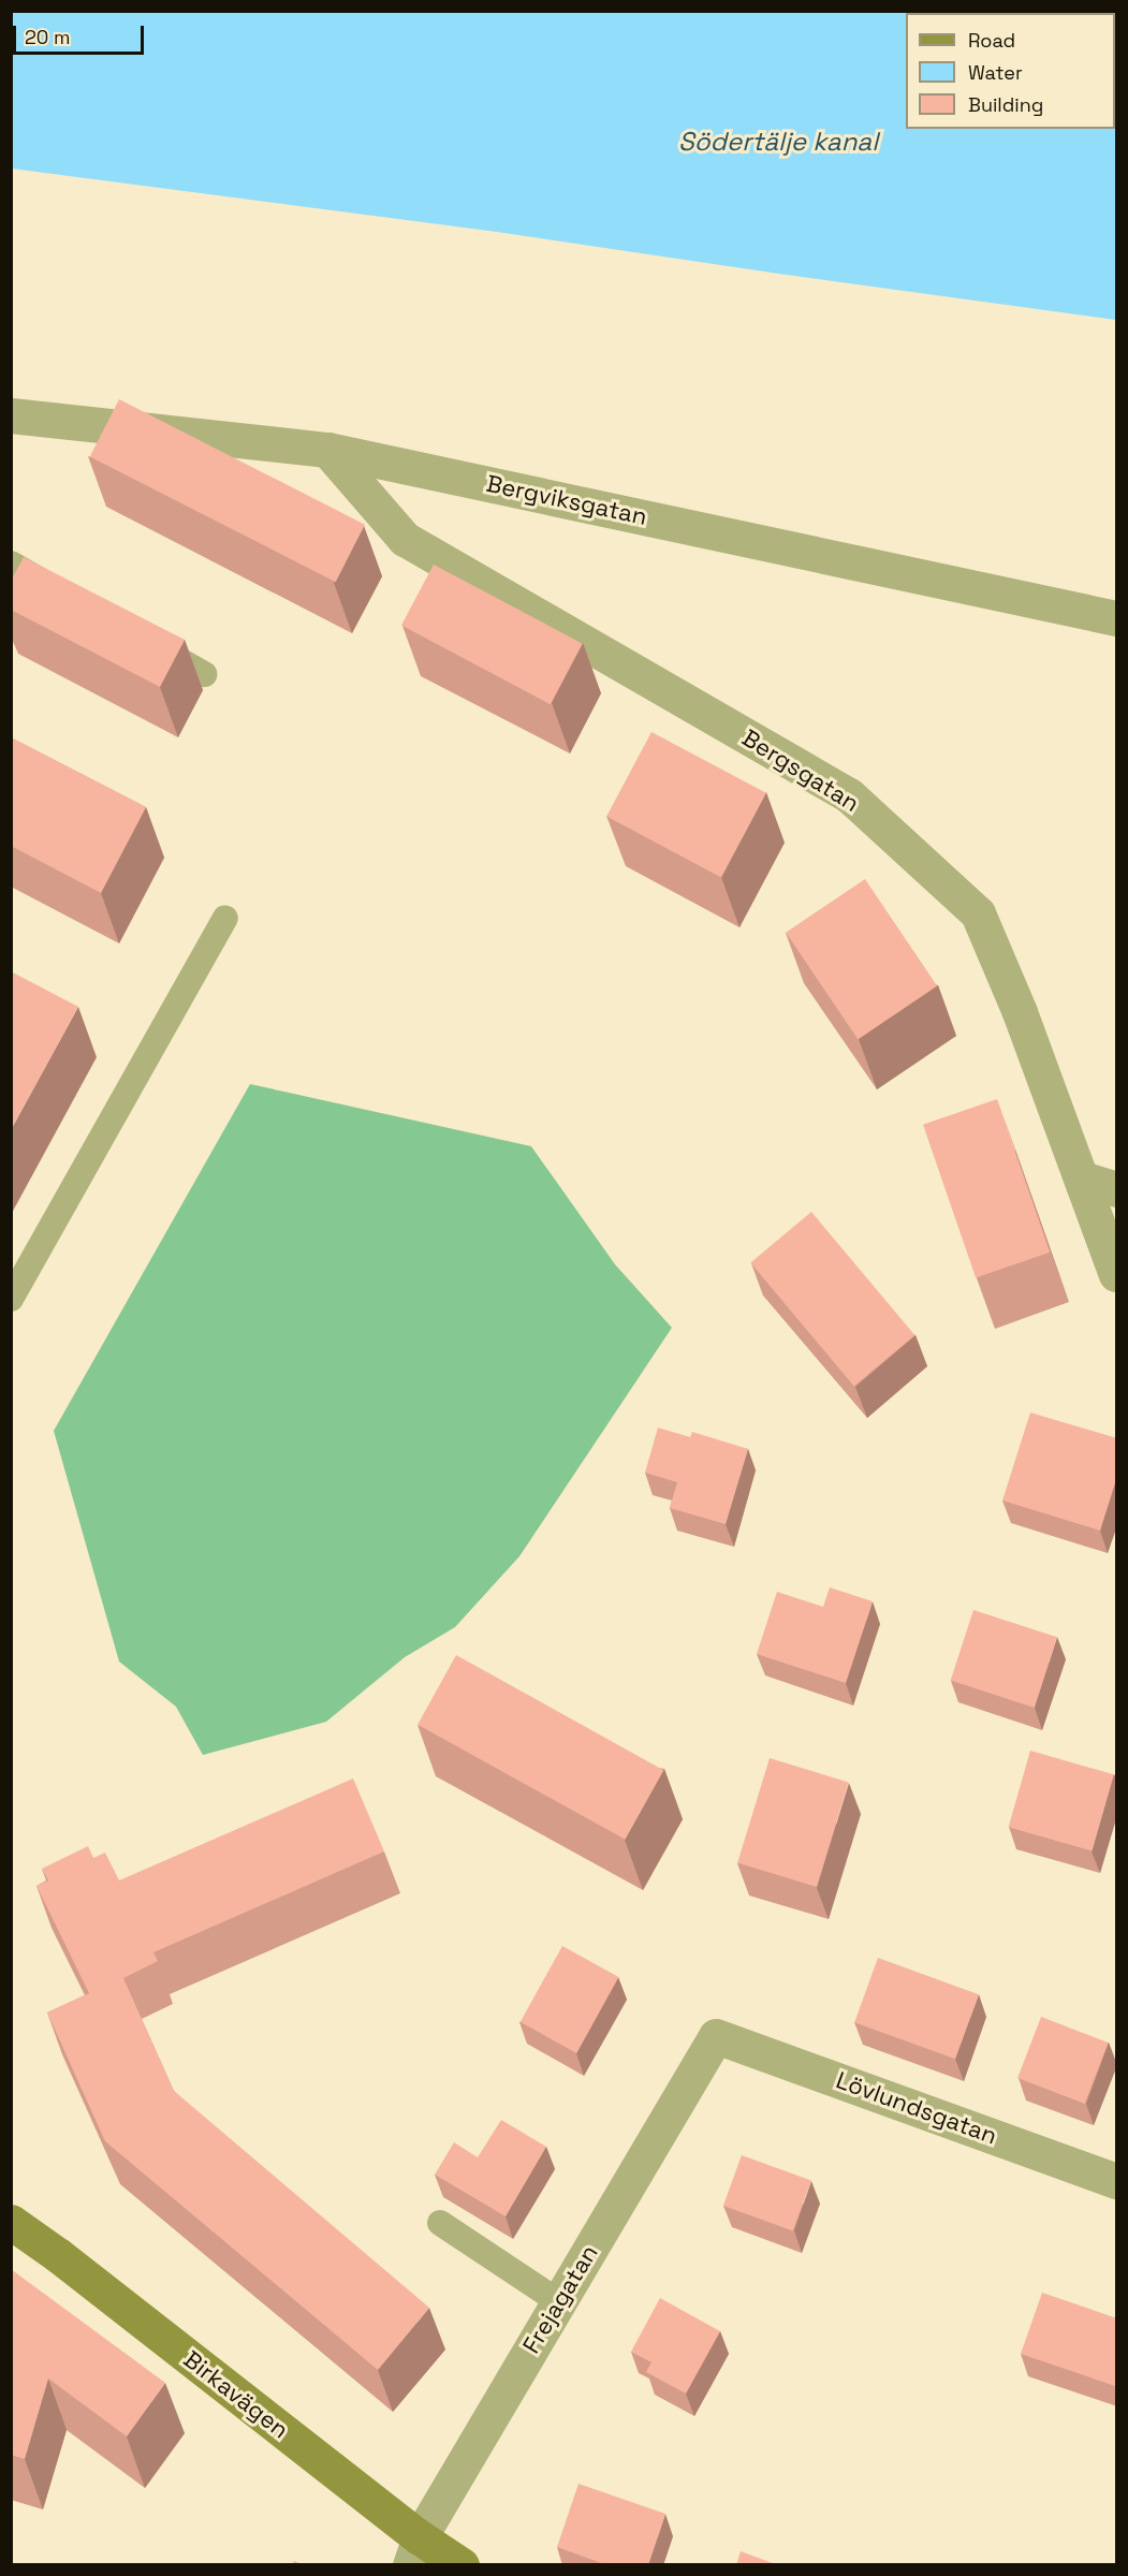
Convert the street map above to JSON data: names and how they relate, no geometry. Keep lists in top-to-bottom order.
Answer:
{
  "streets": {
    "street": [
      "Bergviksgatan",
      "Bergsgatan",
      "Lövlundsgatan",
      "Frejagatan",
      "Birkavägen"
    ]
  },
  "crossings": [
    ["Bergviksgatan", "Bergsgatan"],
    ["Lövlundsgatan", "Frejagatan"],
    ["Frejagatan", "Birkavägen"]
  ],
  "water": ["Södertälje kanal"],
  "legend": ["Road", "Water", "Building"],
  "scale_bar": "20 m"
}
